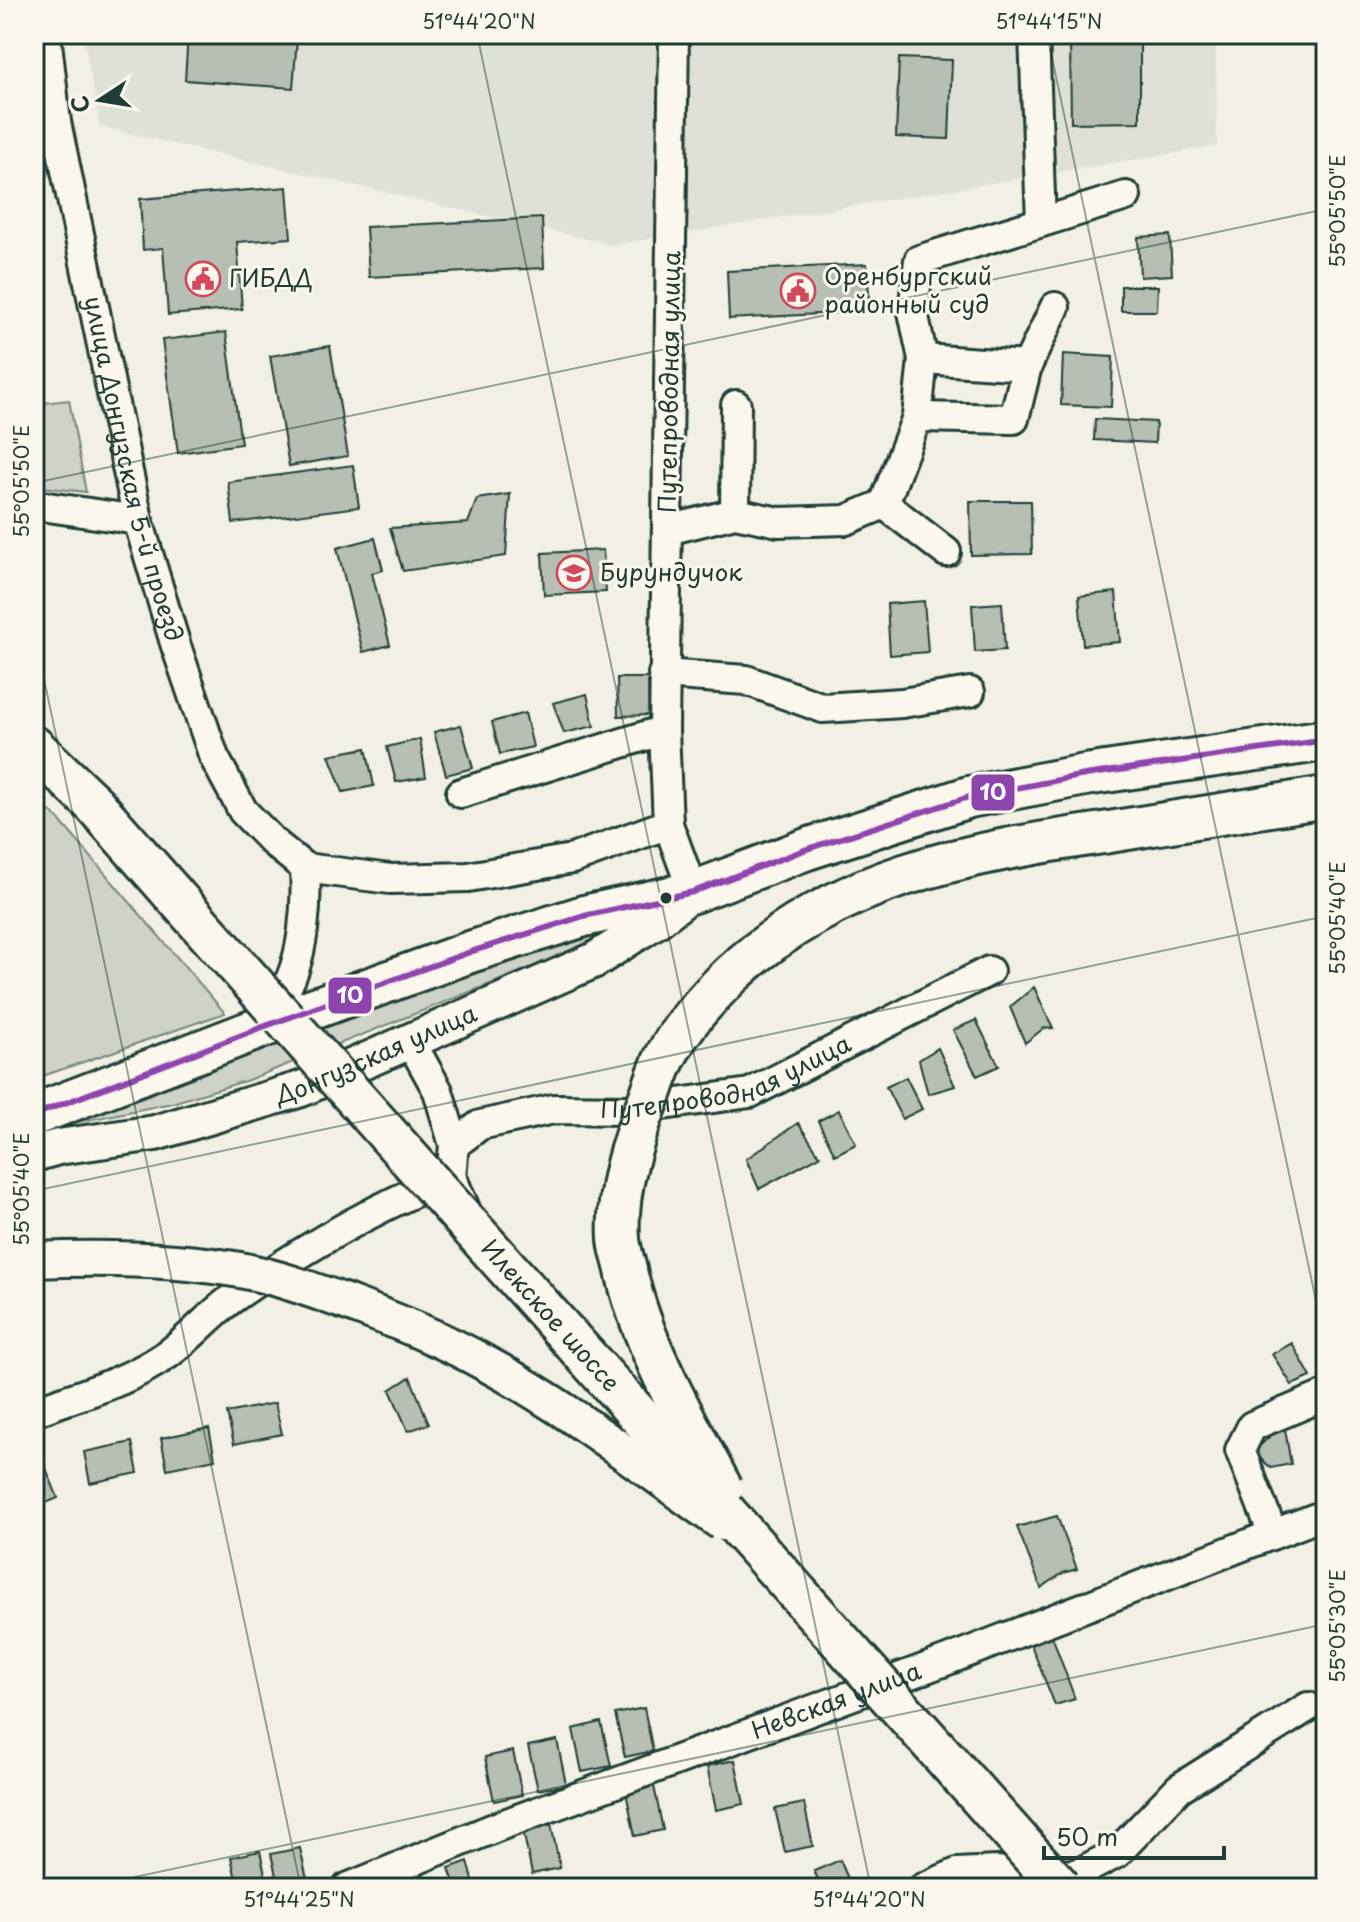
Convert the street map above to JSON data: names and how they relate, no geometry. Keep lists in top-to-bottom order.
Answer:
{
  "streets": {
    "highway": ["Донгузская улица", "Илекское шоссе"],
    "street": ["Путепроводная улица", "улица Донгузская 5-й проезд", "Невская улица"]
  },
  "crossings": [
    ["Путепроводная улица", "Донгузская улица"]
  ],
  "places": {
    "public building": ["ГИБДД", "Оренбургский районный суд"],
    "school or university": ["Бурундучок"]
  },
  "lines": ["transit line 10"],
  "scale_bar": "50 m",
  "north": "left",
  "coordinates": [
    "51°44'20\"N",
    "51°44'15\"N",
    "55°05'50\"E",
    "55°05'40\"E",
    "55°05'30\"E",
    "51°44'25\"N"
  ]
}
